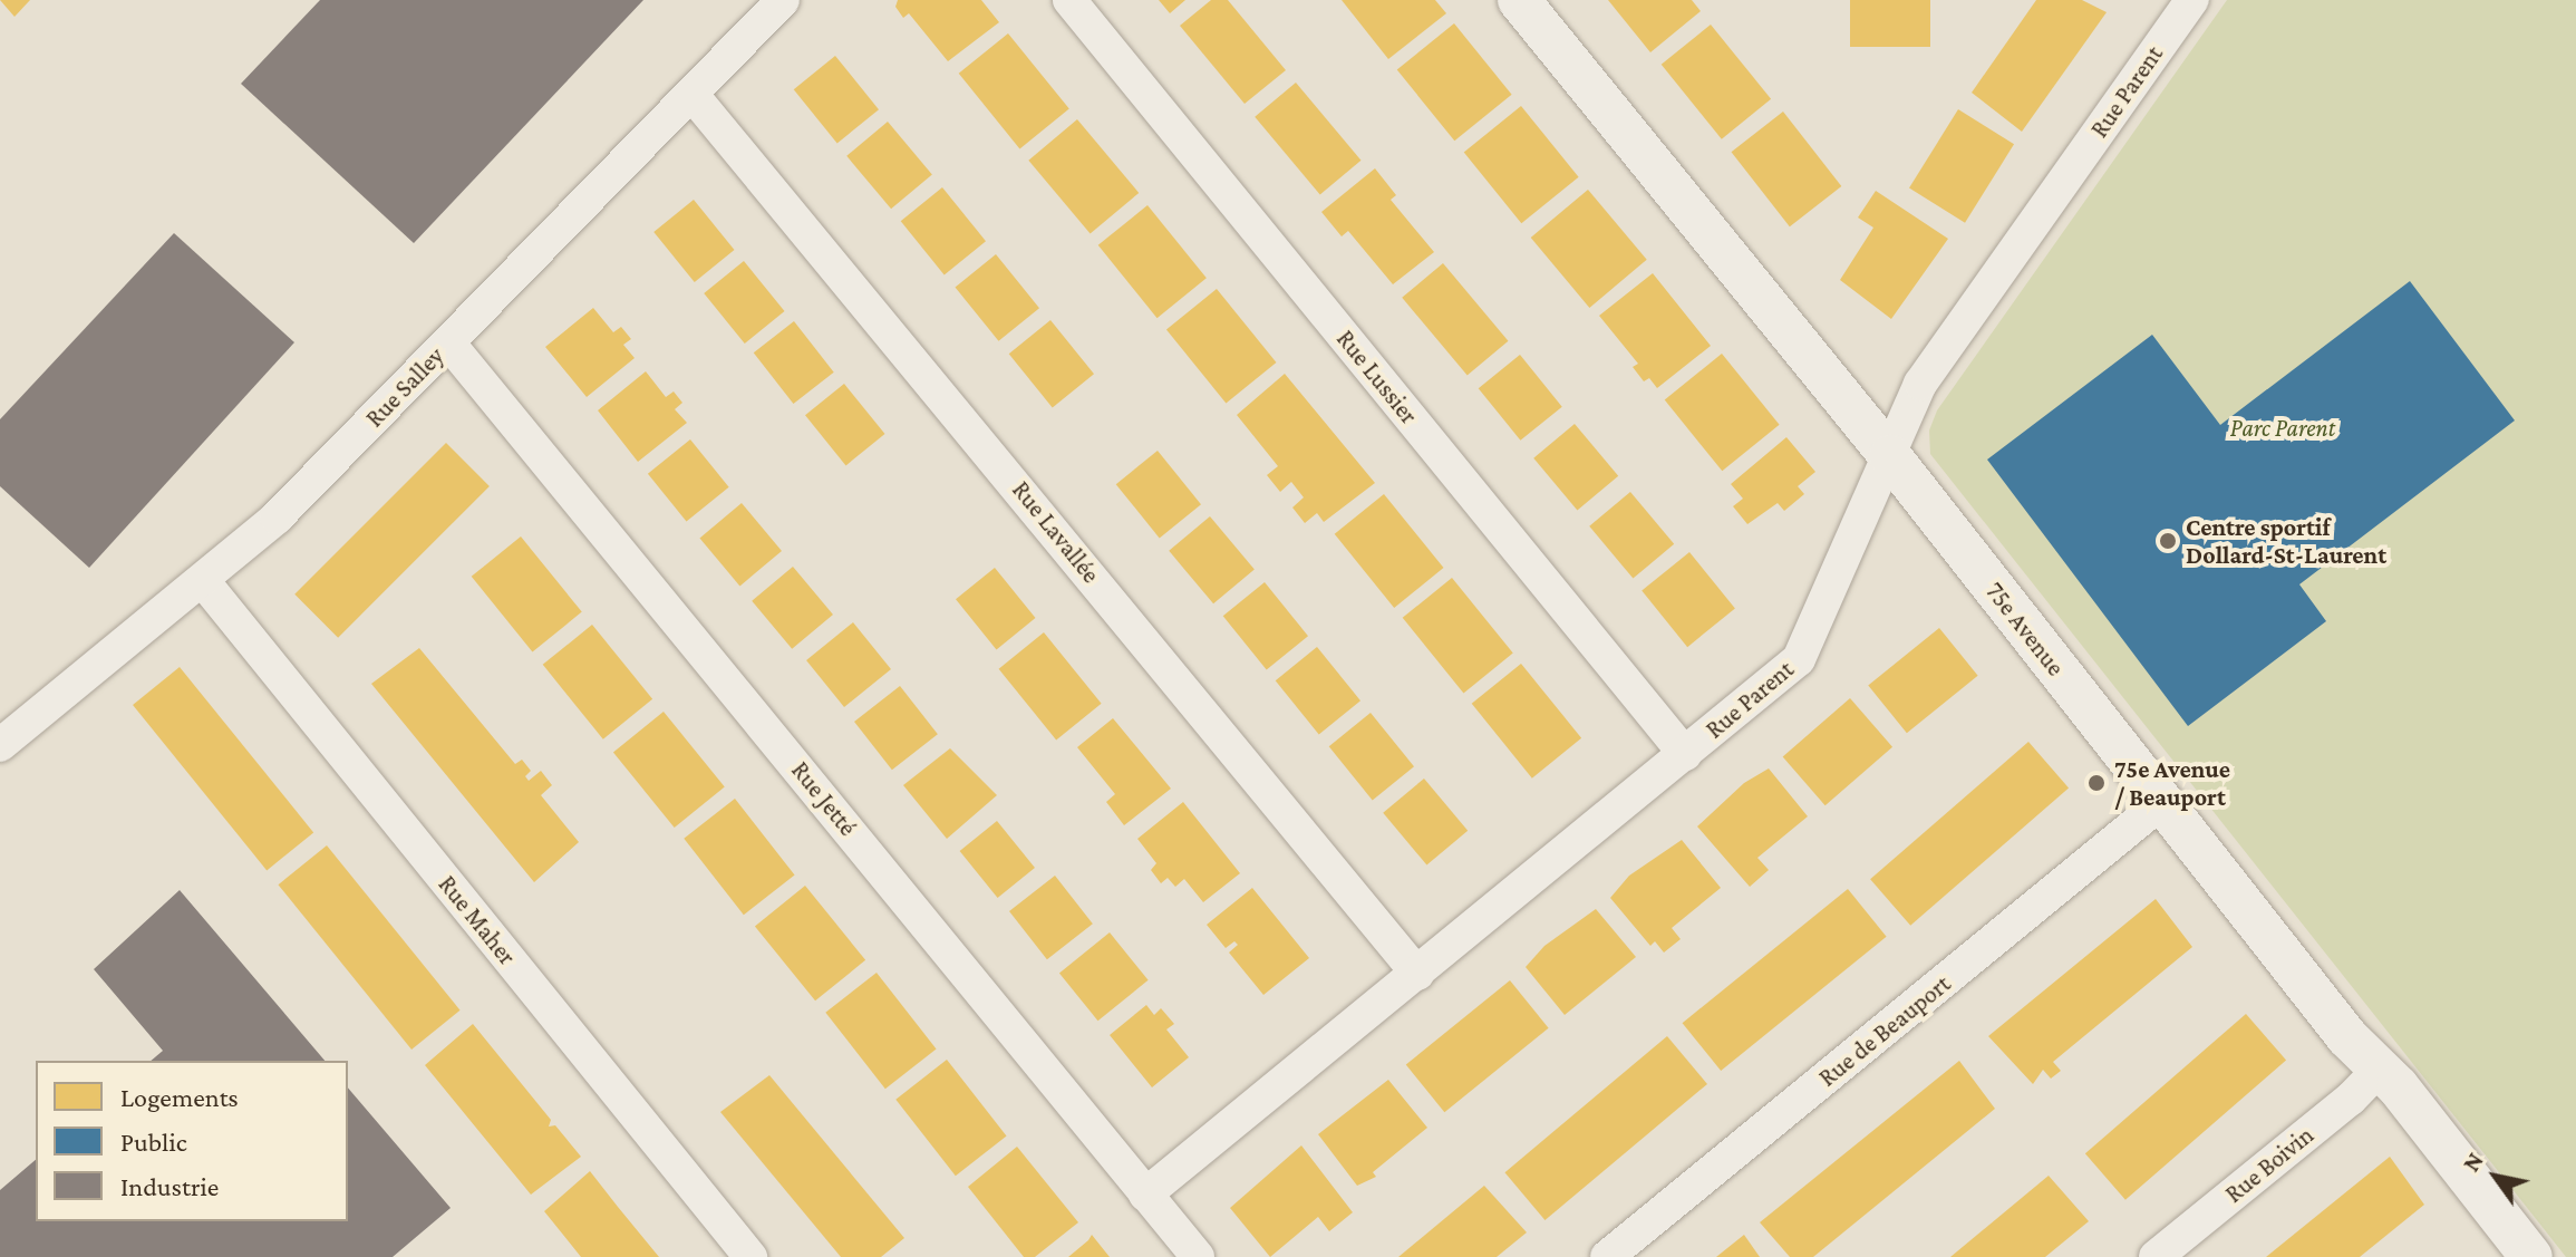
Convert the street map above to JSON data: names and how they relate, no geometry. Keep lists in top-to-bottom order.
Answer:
{
  "streets": {
    "street": [
      "Rue Parent",
      "Rue Lussier",
      "Rue Salley",
      "Rue Lavallée",
      "75e Avenue",
      "Rue Jetté",
      "Rue Maher",
      "Rue de Beauport",
      "Rue Boivin"
    ]
  },
  "crossings": [
    ["Rue Parent", "Rue Lussier"],
    ["Rue Parent", "Rue Lavallée"],
    ["Rue Parent", "75e Avenue"],
    ["Rue Parent", "Rue Jetté"],
    ["Rue Salley", "Rue Lavallée"],
    ["Rue Salley", "Rue Jetté"],
    ["Rue Salley", "Rue Maher"],
    ["75e Avenue", "Rue de Beauport"],
    ["75e Avenue", "Rue Boivin"]
  ],
  "parks": ["Parc Parent"],
  "places": ["Centre sportif Dollard-St-Laurent", "75e Avenue / Beauport"],
  "legend": ["Logements", "Public", "Industrie"],
  "north": "top left"
}
